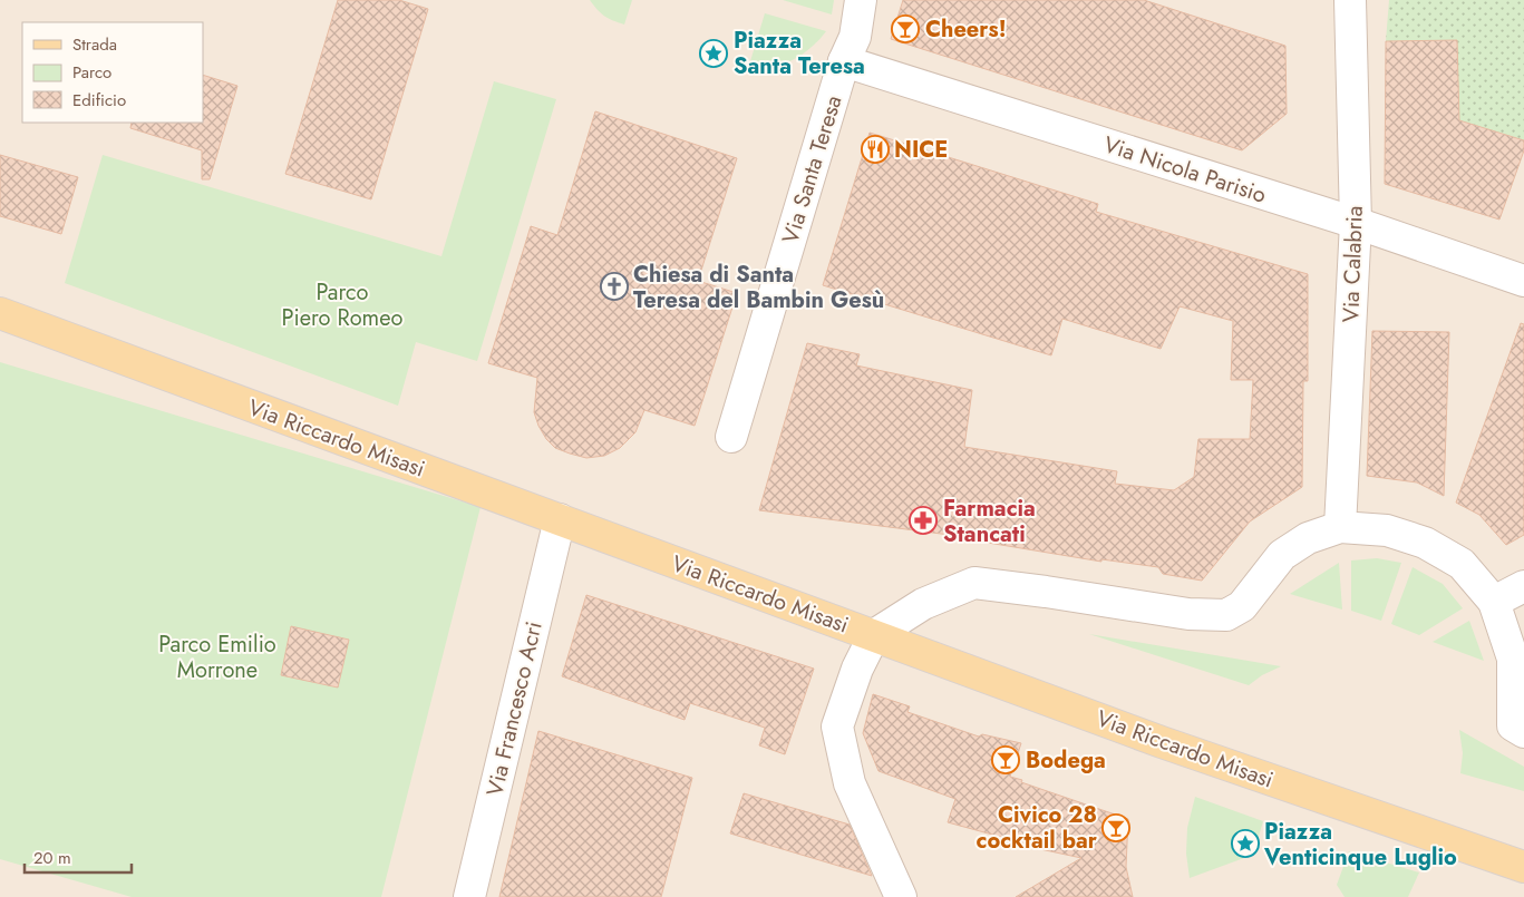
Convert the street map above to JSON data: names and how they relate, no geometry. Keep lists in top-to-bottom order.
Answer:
{
  "streets": {
    "main road": ["Via Riccardo Misasi"],
    "street": [
      "Via Santa Teresa",
      "Via Nicola Parisio",
      "Via Calabria",
      "Via Francesco Acri"
    ]
  },
  "crossings": [
    ["Via Santa Teresa", "Via Nicola Parisio"],
    ["Via Nicola Parisio", "Via Calabria"],
    ["Via Riccardo Misasi", "Via Francesco Acri"]
  ],
  "parks": ["Parco Piero Romeo", "Parco Emilio Morrone"],
  "places": {
    "bar": ["Cheers!", "Bodega", "Civico 28 cocktail bar"],
    "place": ["Piazza Santa Teresa", "Piazza Venticinque Luglio"],
    "restaurant": ["NICE"],
    "church": ["Chiesa di Santa Teresa del Bambin Gesù"],
    "pharmacy": ["Farmacia Stancati"]
  },
  "legend": ["Strada", "Parco", "Edificio"],
  "scale_bar": "20 m"
}
